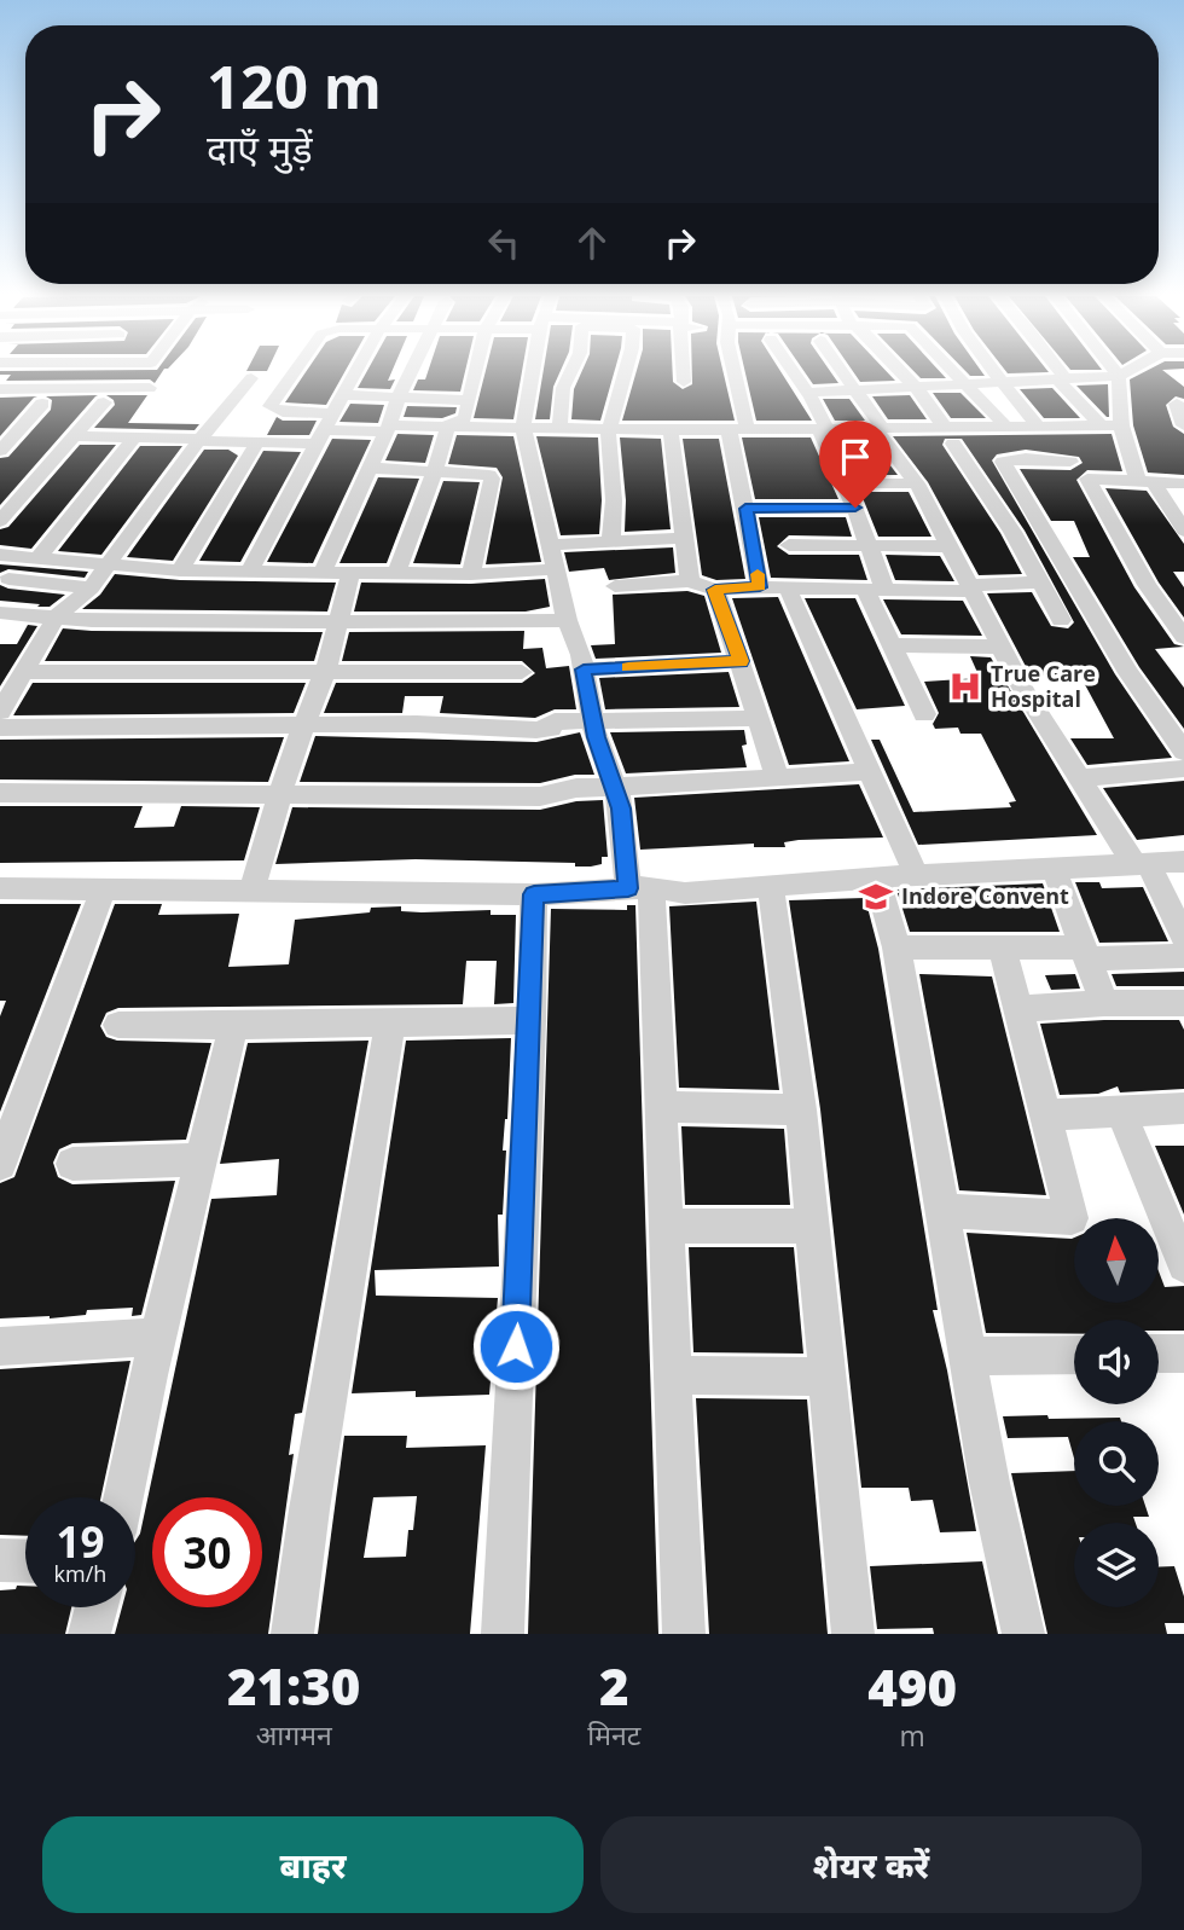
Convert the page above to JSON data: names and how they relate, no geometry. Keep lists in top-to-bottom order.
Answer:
{
  "places": {
    "hospital": ["True Care Hospital"],
    "school or university": ["Indore Convent"]
  },
  "north": "top",
  "page": {
    "turn": ["120 m", "दाएँ मुड़ें"],
    "speed": "19 km/h",
    "limit": "30",
    "eta": [
      "21:30",
      "आगमन",
      "2",
      "मिनट",
      "490",
      "m"
    ],
    "buttons": ["बाहर", "शेयर करें"]
  }
}
